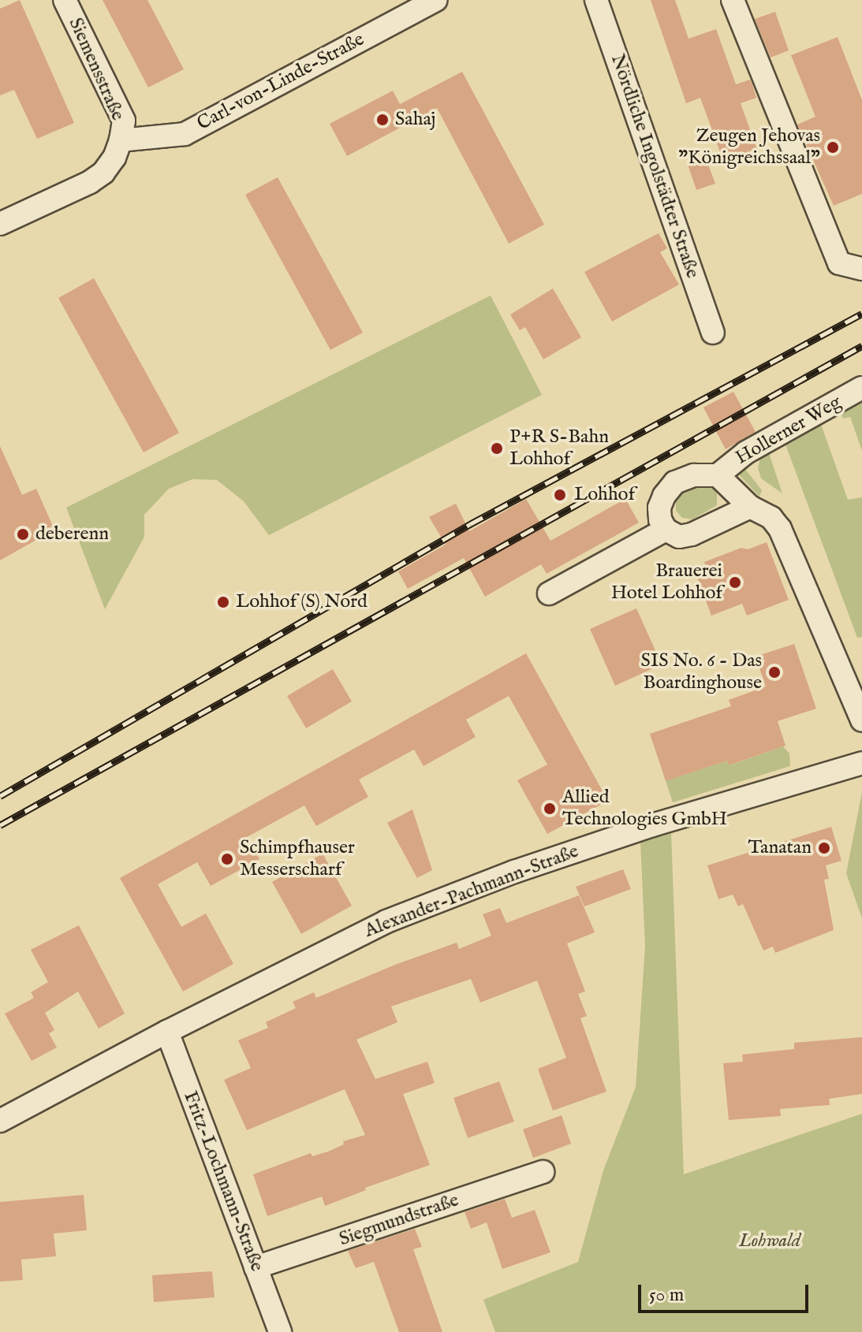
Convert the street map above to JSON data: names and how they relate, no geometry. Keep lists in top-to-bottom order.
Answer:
{
  "streets": {
    "street": [
      "Siemensstraße",
      "Carl-von-Linde-Straße",
      "Nördliche Ingolstädter Straße",
      "Hollerner Weg",
      "Alexander-Pachmann-Straße",
      "Fritz-Lochmann-Straße",
      "Siegmundstraße"
    ]
  },
  "crossings": [
    ["Siemensstraße", "Carl-von-Linde-Straße"],
    ["Alexander-Pachmann-Straße", "Fritz-Lochmann-Straße"],
    ["Fritz-Lochmann-Straße", "Siegmundstraße"]
  ],
  "parks": ["Lohwald"],
  "places": [
    "Sahaj",
    "Zeugen Jehovas \"Königreichssaal\"",
    "P+R S-Bahn Lohhof",
    "Lohhof",
    "deberenn",
    "Brauerei Hotel Lohhof",
    "Lohhof (S) Nord",
    "SIS No. 6 - Das Boardinghouse",
    "Allied Technologies GmbH",
    "Tanatan",
    "Schimpfhauser Messerscharf"
  ],
  "scale_bar": "50 m"
}
